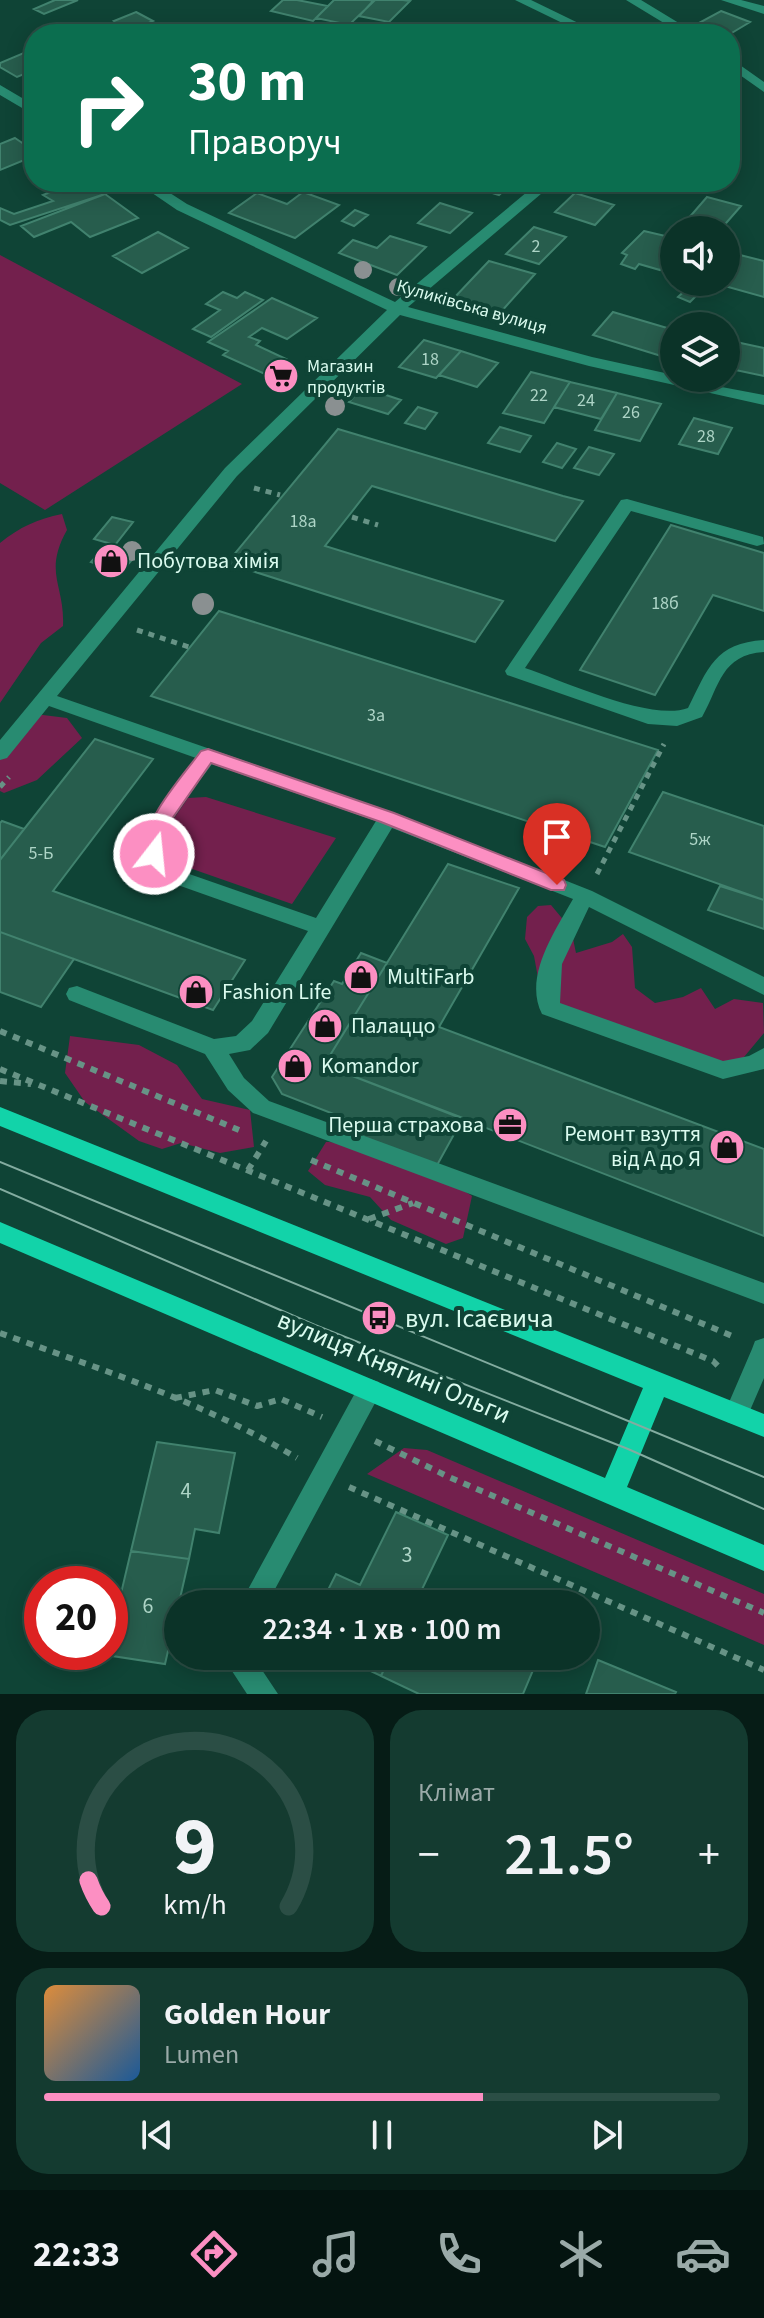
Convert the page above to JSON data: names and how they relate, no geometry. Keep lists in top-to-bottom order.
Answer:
{
  "streets": {
    "main road": ["вулиця Княгині Ольги"],
    "street": ["Куликівська вулиця"]
  },
  "places": {
    "supermarket": ["Магазин продуктів"],
    "shop": [
      "Побутова хімія",
      "MultiFarb",
      "Fashion Life",
      "Палаццо",
      "Komandor",
      "Ремонт взуття від А до Я"
    ],
    "office": ["Перша страхова"],
    "bus stop": ["вул. Ісаєвича"]
  },
  "house_numbers": [
    "2",
    "18",
    "22",
    "24",
    "26",
    "28",
    "18а",
    "18б",
    "3а",
    "5ж",
    "5-Б",
    "4",
    "3",
    "6"
  ],
  "page": {
    "turn": ["30 m", "Праворуч"],
    "limit": "20",
    "trip": "22:34 · 1 хв · 100 m",
    "tile": "Клімат",
    "heat": ["−", "21.5°", "+"],
    "song": ["Golden Hour", "Lumen"],
    "tabs": "22:33",
    "gauge": ["9", "km/h"]
  }
}
